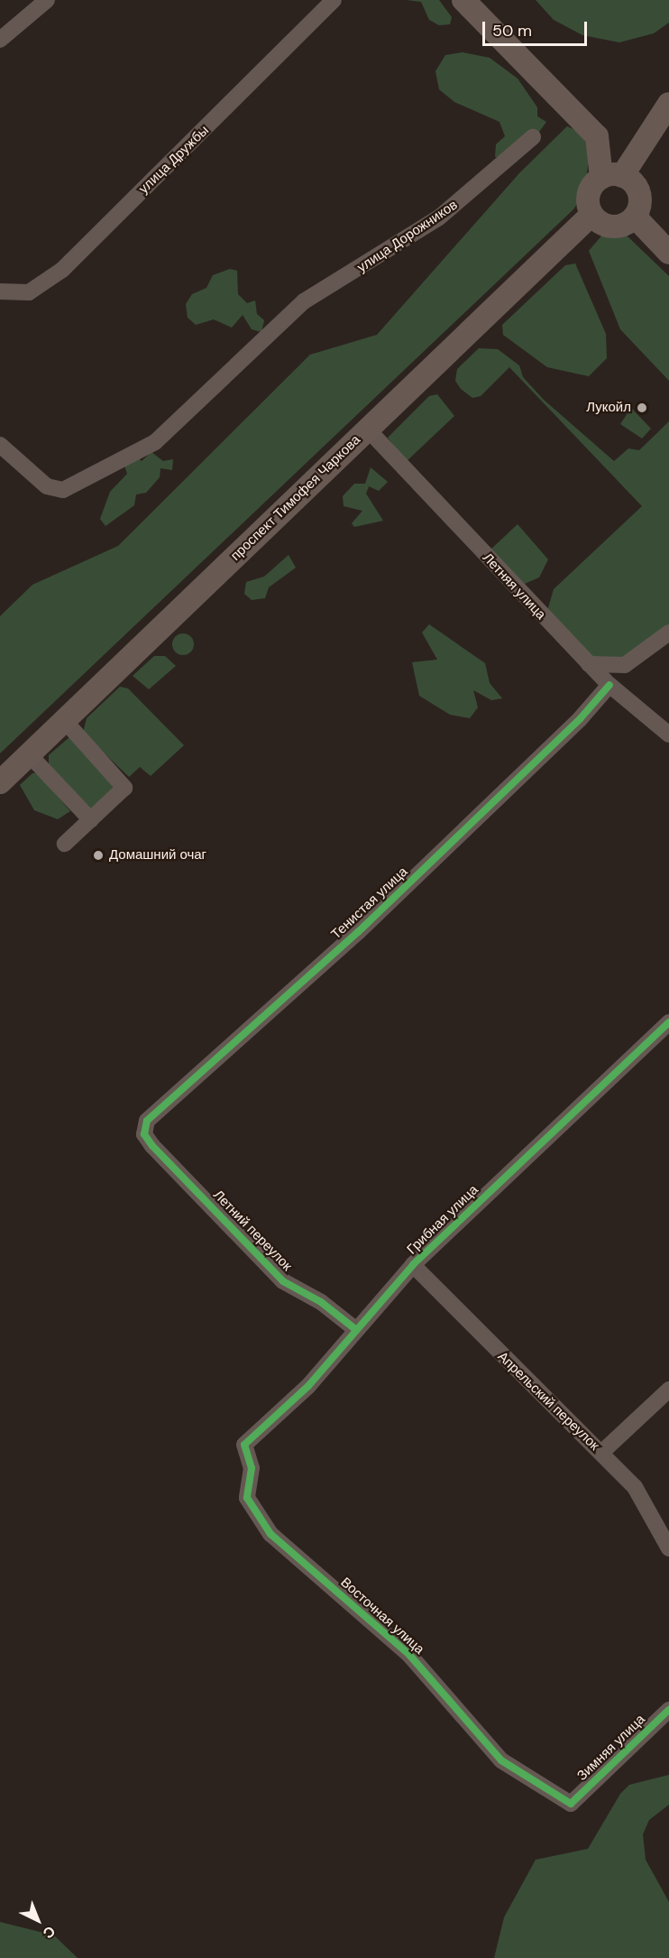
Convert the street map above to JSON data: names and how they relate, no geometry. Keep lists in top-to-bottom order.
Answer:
{
  "streets": {
    "main road": ["проспект Тимофея Чаркова"],
    "street": [
      "улица Дружбы",
      "улица Дорожников",
      "Летняя улица",
      "Тенистая улица",
      "Грибная улица",
      "Летний переулок",
      "Апрельский переулок",
      "Восточная улица",
      "Зимняя улица"
    ]
  },
  "crossings": [
    ["проспект Тимофея Чаркова", "Летняя улица"],
    ["Летняя улица", "Тенистая улица"],
    ["Тенистая улица", "Летний переулок"],
    ["Грибная улица", "Летний переулок"],
    ["Грибная улица", "Апрельский переулок"],
    ["Грибная улица", "Восточная улица"],
    ["Восточная улица", "Зимняя улица"]
  ],
  "places": ["Лукойл", "Домашний очаг"],
  "scale_bar": "50 m",
  "north": "bottom right"
}
